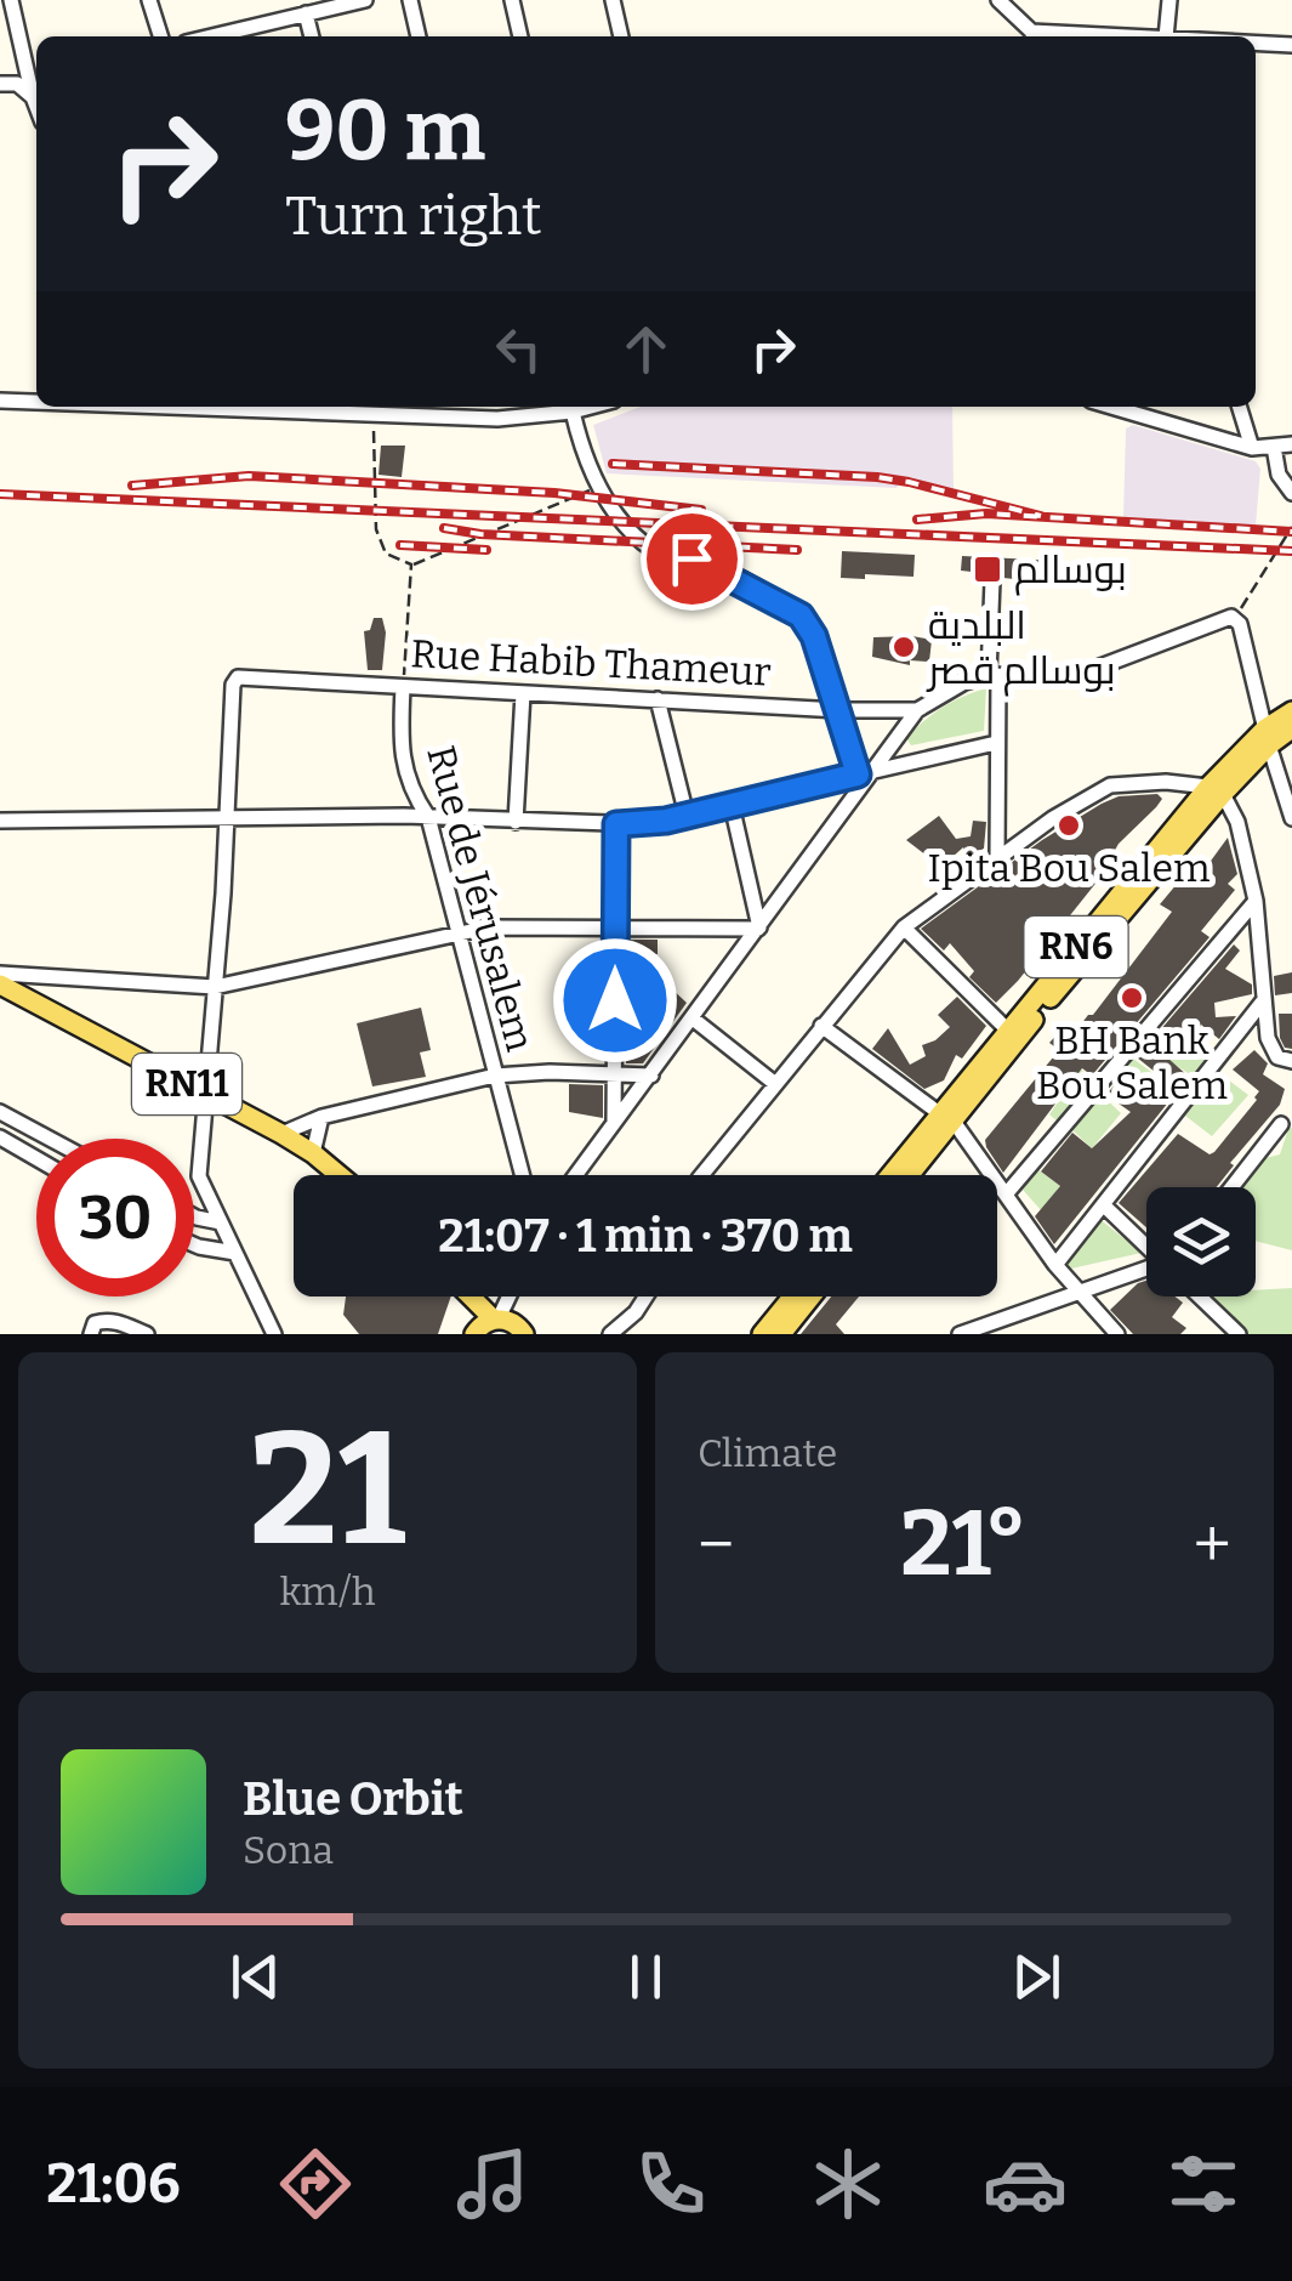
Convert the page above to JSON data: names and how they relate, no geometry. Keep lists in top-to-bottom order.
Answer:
{
  "streets": {
    "main road": ["RN6", "RN11"],
    "street": ["Rue Habib Thameur", "Rue de Jérusalem"]
  },
  "crossings": [
    ["Rue Habib Thameur", "Rue de Jérusalem"]
  ],
  "places": {
    "transit": ["بوسالم"],
    "other": ["البلدية بوسالم قصر", "Ipita Bou Salem", "BH Bank Bou Salem"]
  },
  "page": {
    "turn": ["90 m", "Turn right"],
    "limit": "30",
    "trip": "21:07 · 1 min · 370 m",
    "tile": [
      ["21", "km/h"],
      "Climate"
    ],
    "heat": ["−", "21°", "+"],
    "song": ["Blue Orbit", "Sona"],
    "tabs": "21:06"
  }
}
